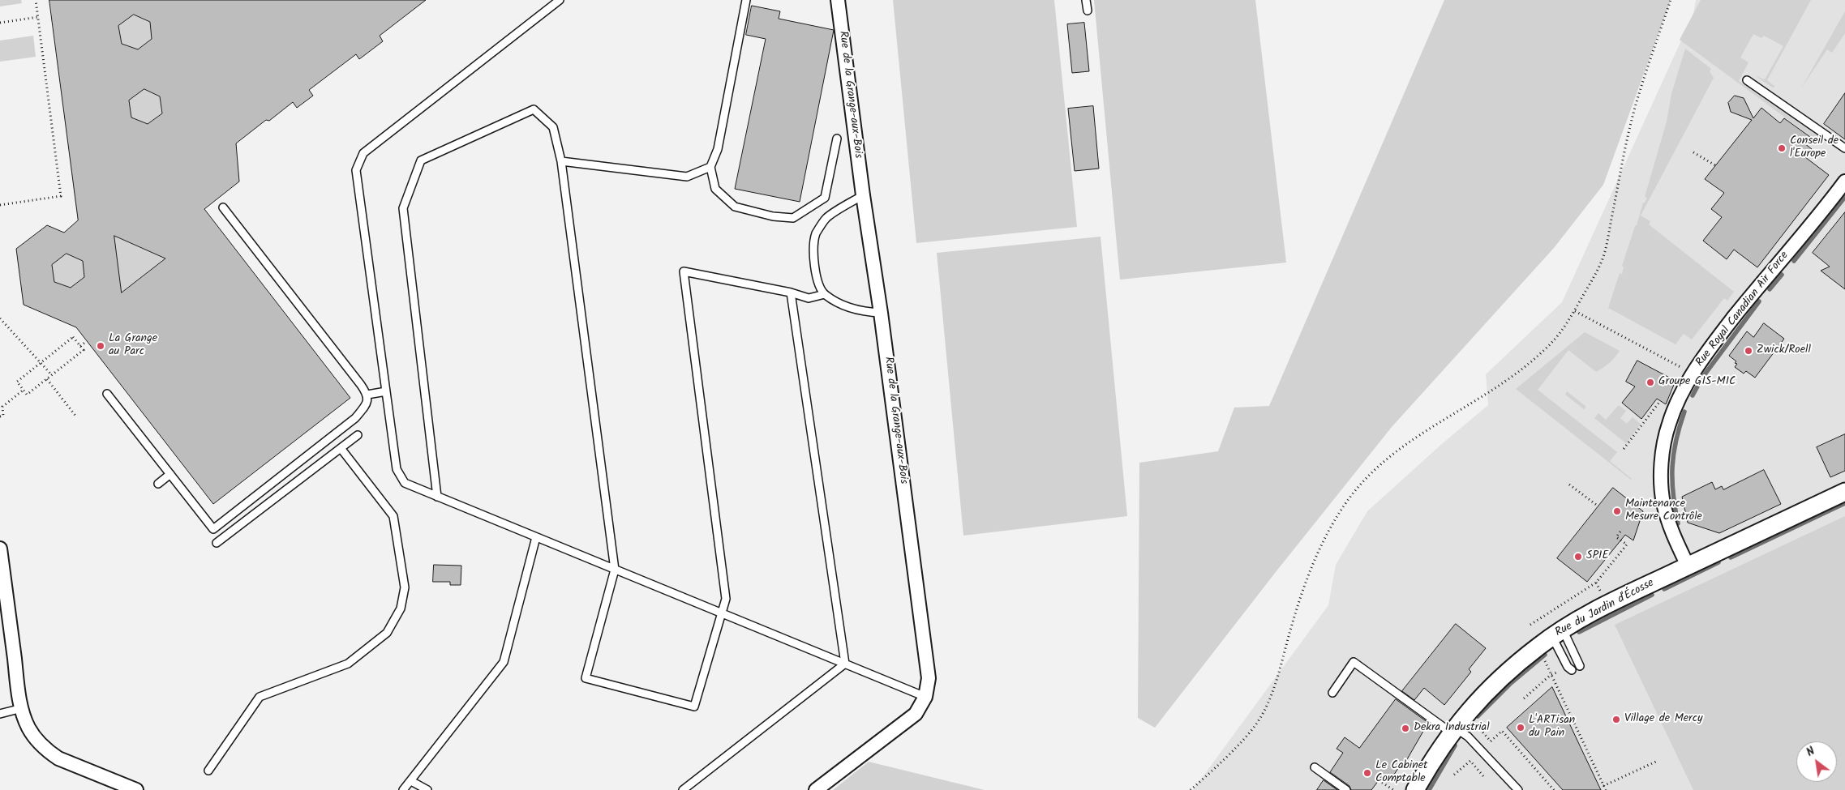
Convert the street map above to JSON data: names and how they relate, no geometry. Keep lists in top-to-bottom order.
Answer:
{
  "streets": {
    "street": ["Rue de la Grange-aux-Bois", "Rue Royal Canadian Air Force", "Rue du Jardin d'Écosse"]
  },
  "crossings": [
    ["Rue Royal Canadian Air Force", "Rue du Jardin d'Écosse"]
  ],
  "places": [
    "Conseil de l'Europe",
    "La Grange au Parc",
    "Zwick/Roell",
    "Groupe GIS-MIC",
    "Maintenance Mesure Contrôle",
    "SPIE",
    "Village de Mercy",
    "L'ARTisan du Pain",
    "Dekra Industrial",
    "Le Cabinet Comptable"
  ],
  "north": "top left"
}
